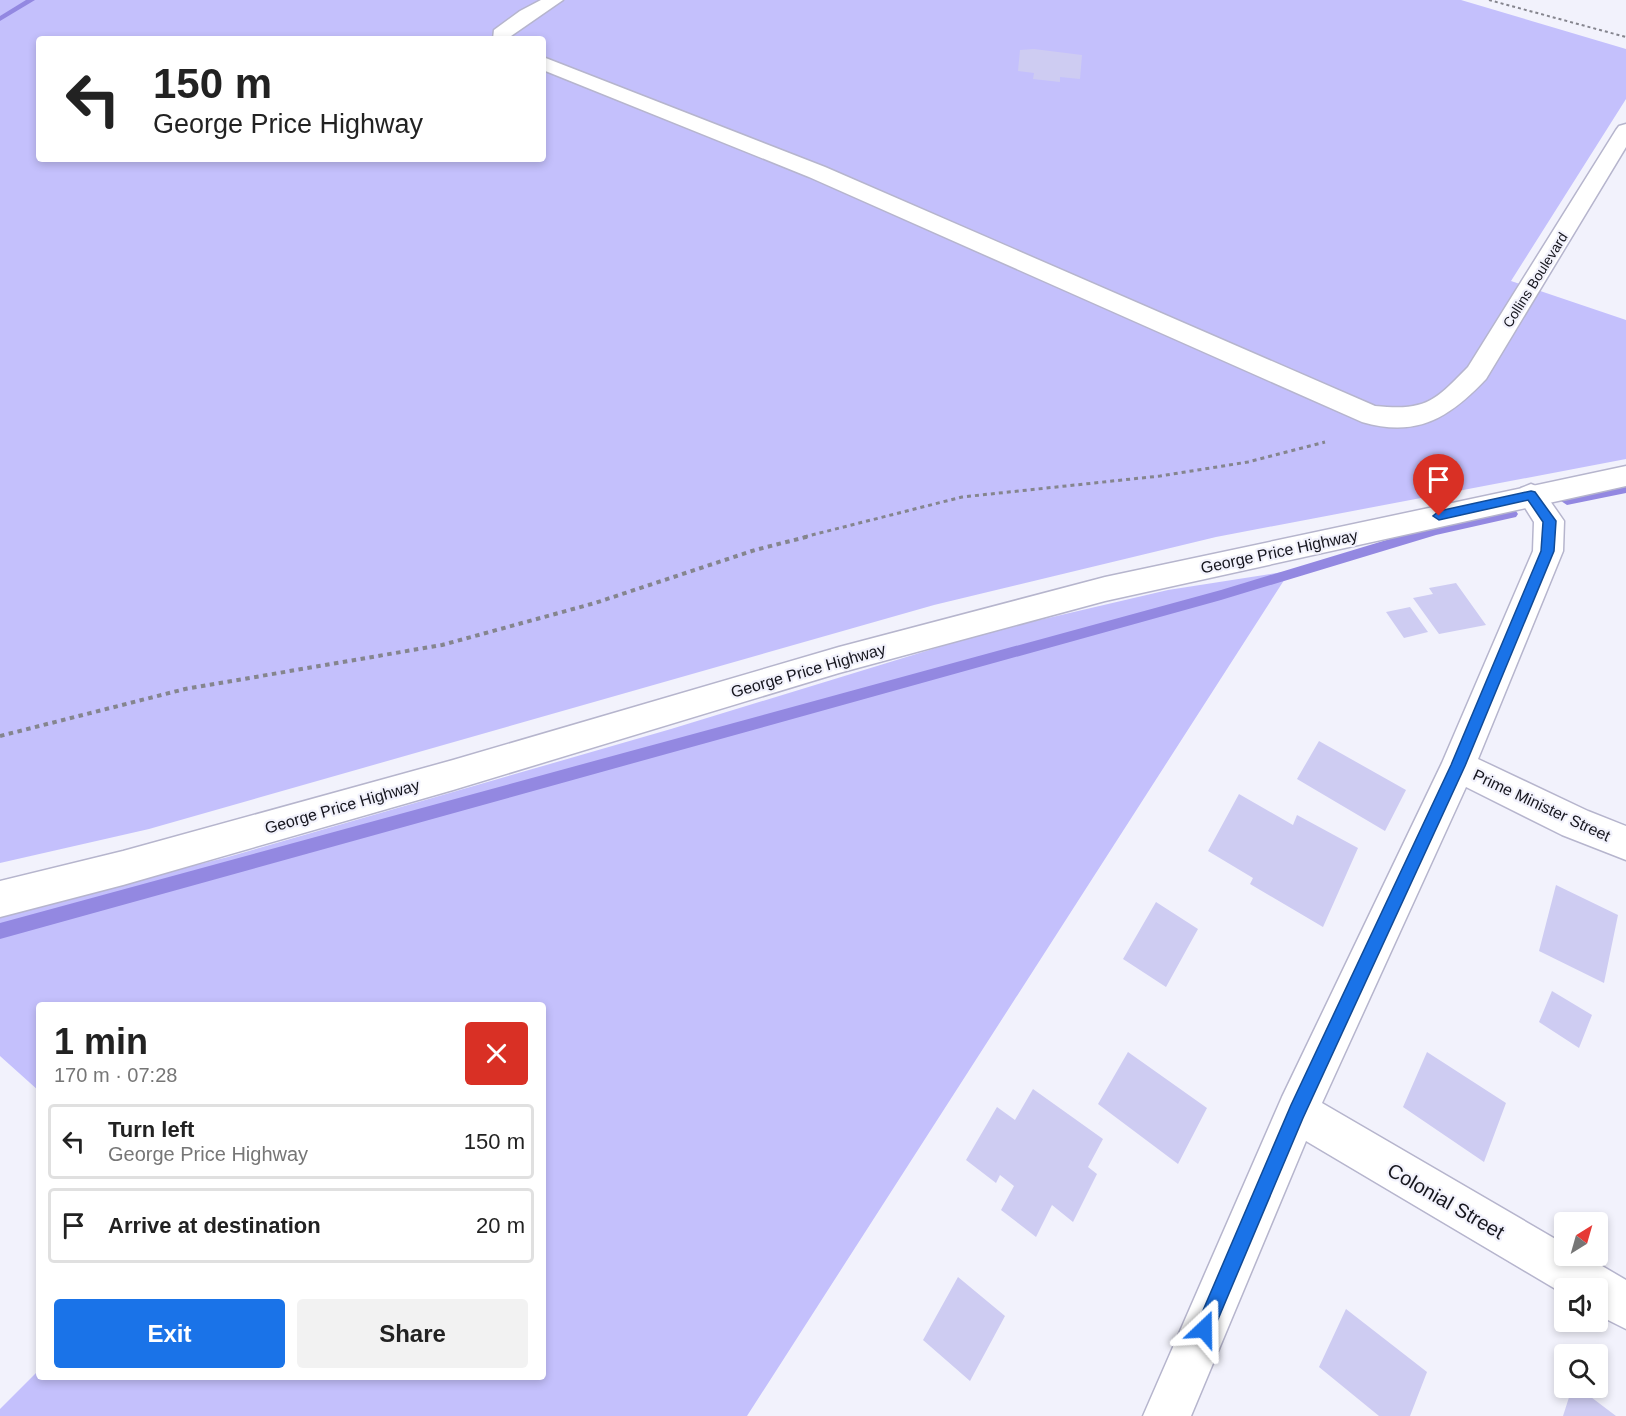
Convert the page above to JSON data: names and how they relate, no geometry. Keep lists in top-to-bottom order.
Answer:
{
  "streets": {
    "main road": [
      "Collins Boulevard",
      "George Price Highway",
      "Prime Minister Street",
      "Colonial Street"
    ]
  },
  "north": "top right",
  "page": {
    "turn": ["150 m", "George Price Highway"],
    "heading": ["1 min", "170 m · 07:28"],
    "list": [
      {
        "name": "Turn left",
        "note": "George Price Highway",
        "value": "150 m"
      },
      {
        "name": "Arrive at destination",
        "value": "20 m"
      }
    ],
    "buttons": ["Exit", "Share"]
  }
}
